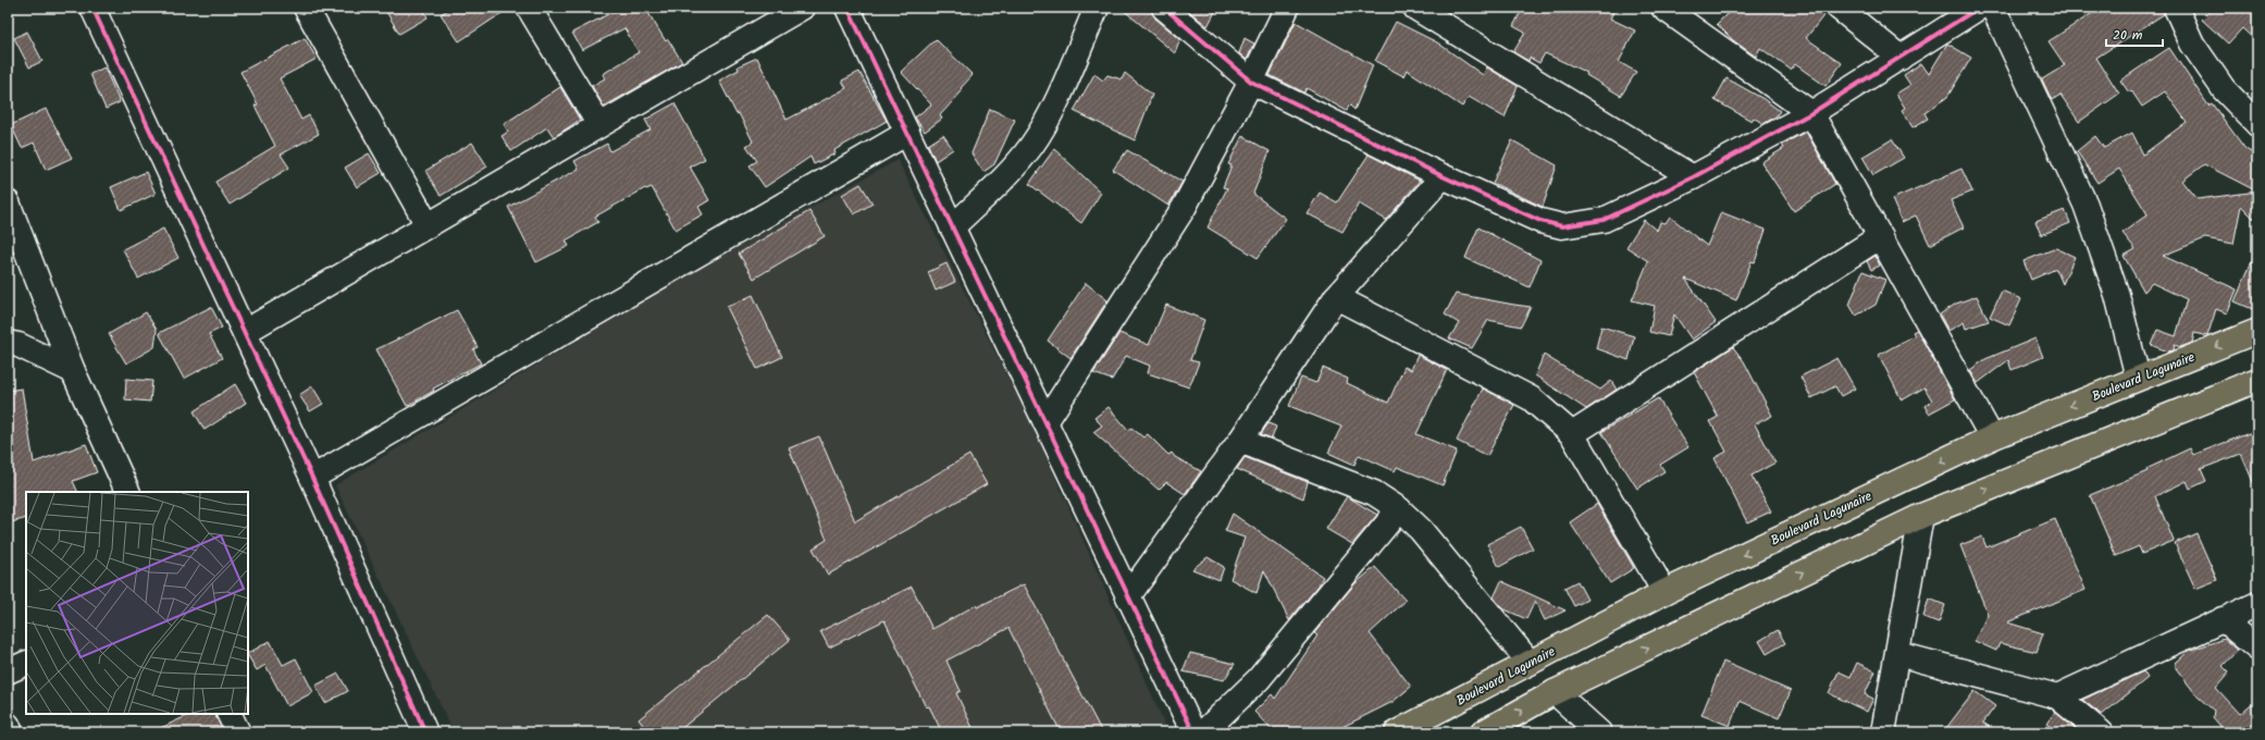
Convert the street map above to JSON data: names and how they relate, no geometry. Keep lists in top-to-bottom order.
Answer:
{
  "streets": {
    "main road": ["Boulevard Lagunaire"]
  },
  "scale_bar": "20 m"
}
